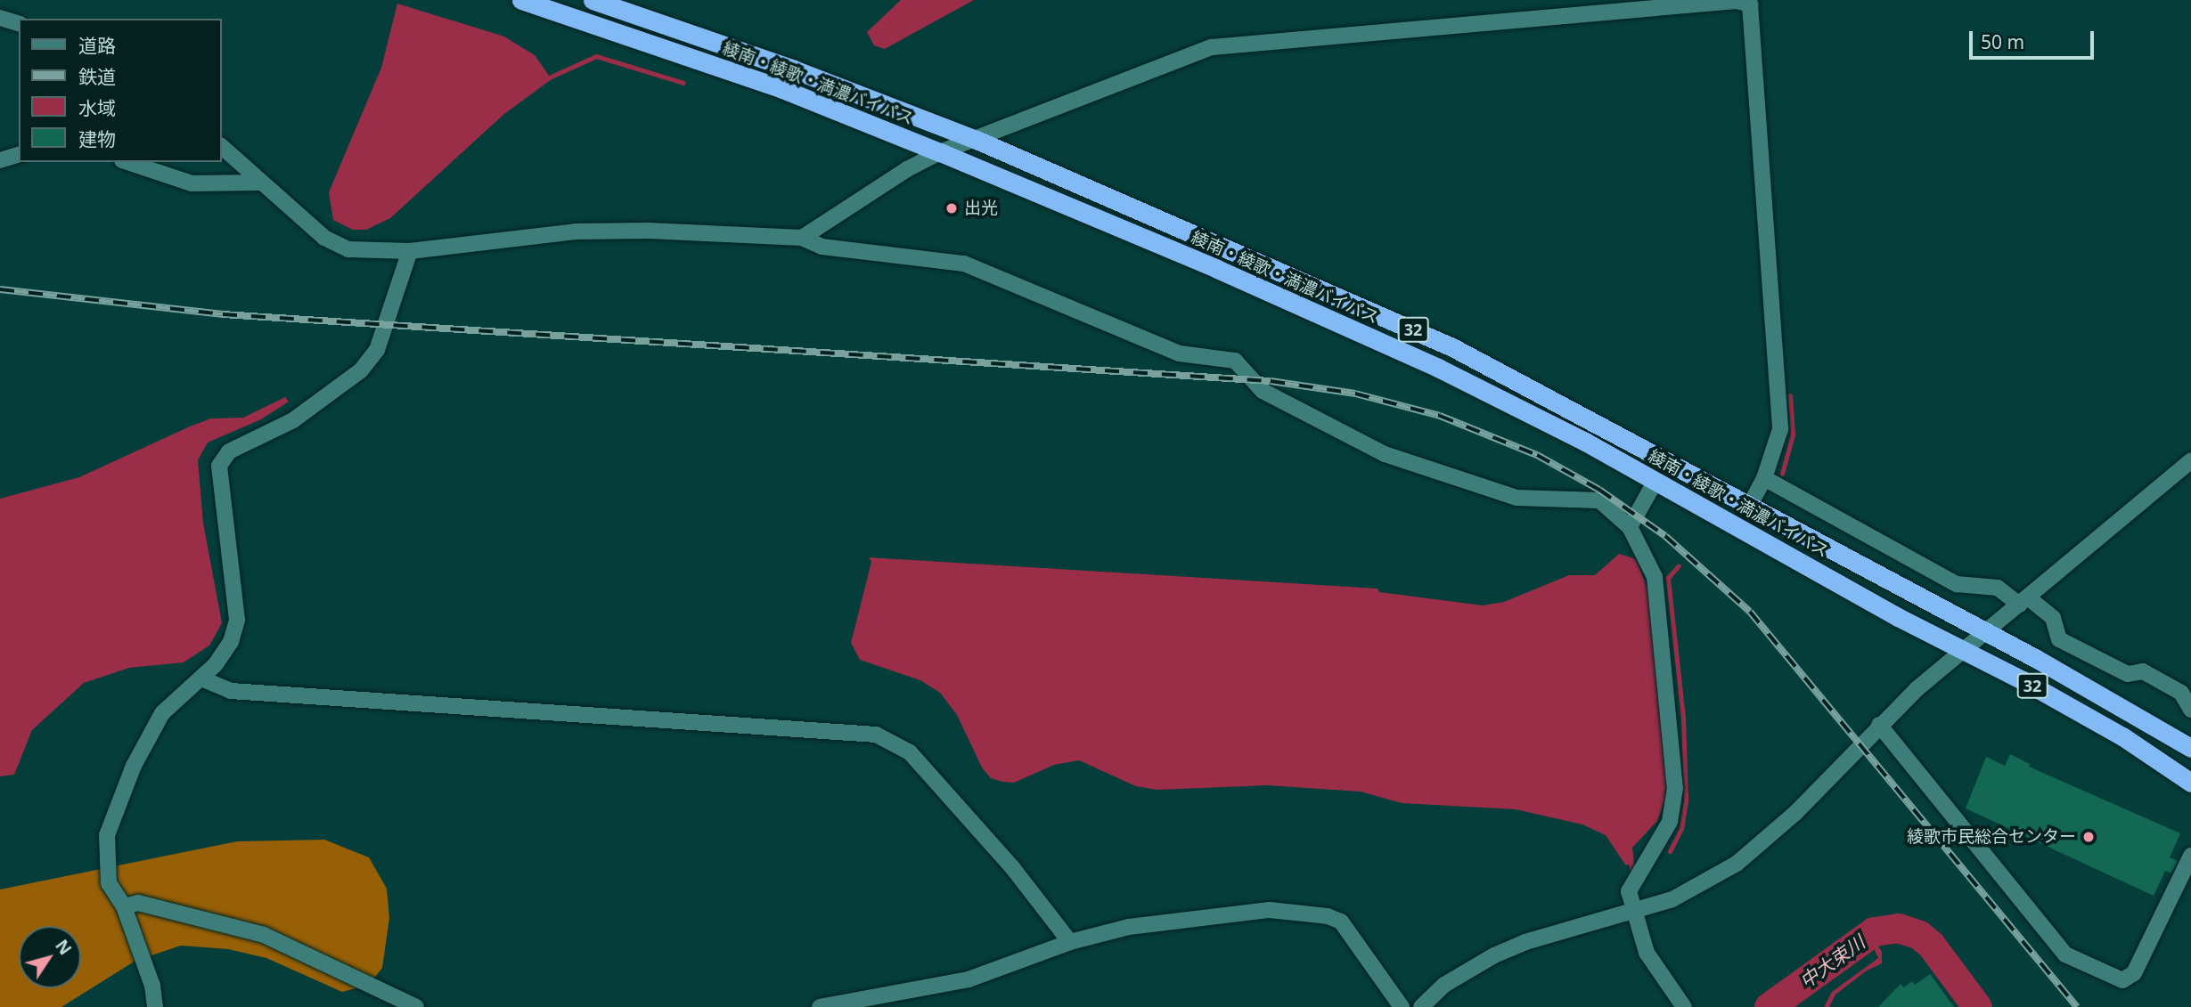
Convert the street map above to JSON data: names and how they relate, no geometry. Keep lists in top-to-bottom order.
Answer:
{
  "streets": {
    "highway": ["綾南・綾歌・満濃バイパス", "32"]
  },
  "water": ["中大束川"],
  "places": ["出光", "綾歌市民総合センター"],
  "legend": [
    "道路",
    "鉄道",
    "水域",
    "建物"
  ],
  "scale_bar": "50 m",
  "north": "top right"
}
